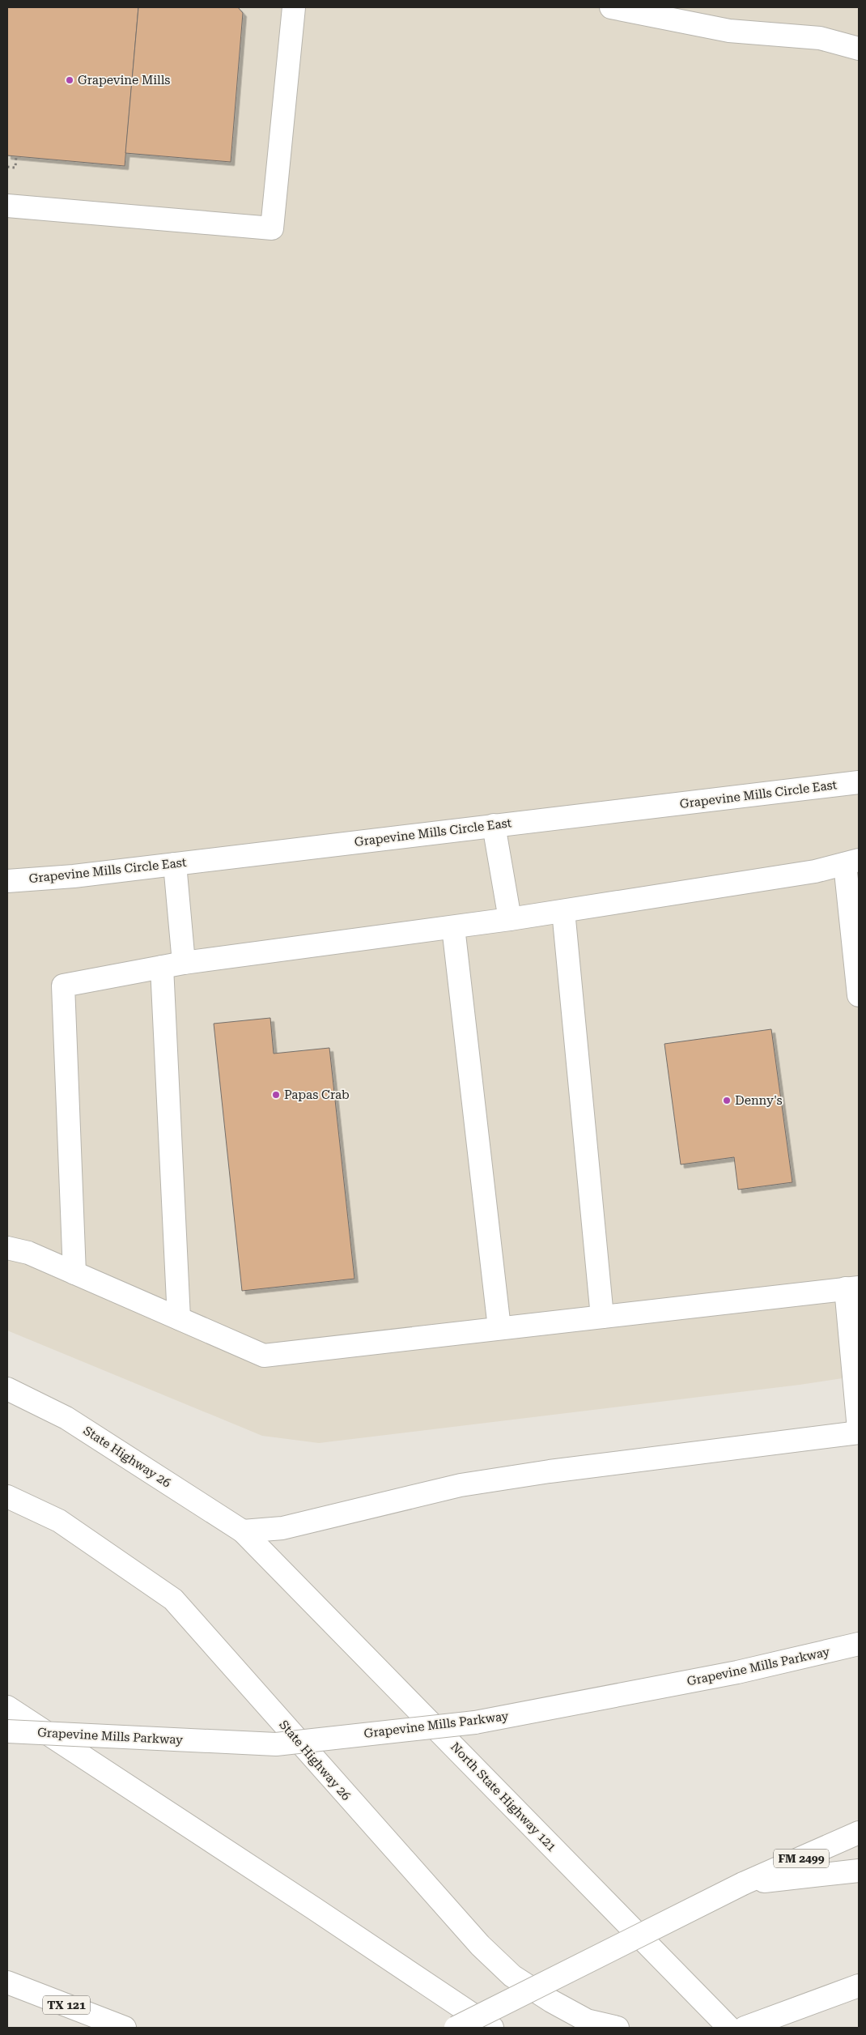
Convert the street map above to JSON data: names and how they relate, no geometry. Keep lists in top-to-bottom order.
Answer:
{
  "streets": {
    "main road": [
      "Grapevine Mills Circle East",
      "State Highway 26",
      "Grapevine Mills Parkway",
      "North State Highway 121",
      "FM 2499",
      "TX 121"
    ]
  },
  "crossings": [
    ["State Highway 26", "North State Highway 121"]
  ],
  "places": ["Grapevine Mills", "Papas Crab", "Denny's"]
}
